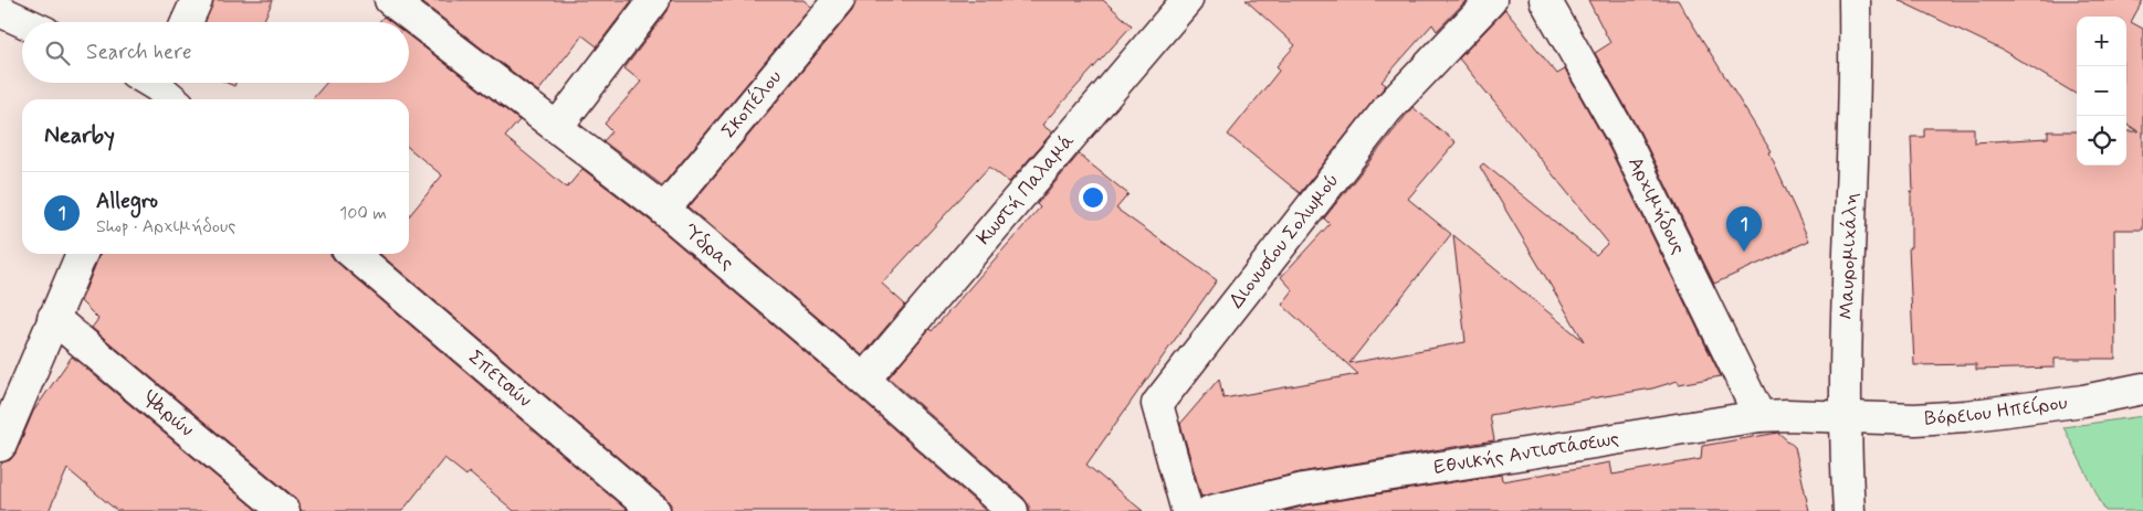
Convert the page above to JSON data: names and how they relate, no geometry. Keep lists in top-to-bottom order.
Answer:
{
  "streets": {
    "street": [
      "Σκοπέλου",
      "Κωστή Παλαμά",
      "Αρχιμήδους",
      "Διονυσίου Σολωμού",
      "Ύδρας",
      "Μαυρομιχάλη",
      "Σπετσών",
      "Βόρειου Ηπείρου",
      "Ψαρών",
      "Εθνικής Αντιστάσεως"
    ]
  },
  "crossings": [
    ["Σκοπέλου", "Ύδρας"],
    ["Κωστή Παλαμά", "Ύδρας"],
    ["Αρχιμήδους", "Εθνικής Αντιστάσεως"],
    ["Μαυρομιχάλη", "Βόρειου Ηπείρου"],
    ["Μαυρομιχάλη", "Εθνικής Αντιστάσεως"],
    ["Βόρειου Ηπείρου", "Εθνικής Αντιστάσεως"]
  ],
  "page": {
    "map_buttons": ["+", "−"],
    "search": "Search here",
    "heading": "Nearby",
    "list": [
      {
        "mark": "1",
        "name": "Allegro",
        "note": "Shop · Αρχιμήδους",
        "value": "100 m"
      }
    ],
    "pins": "1"
  }
}
